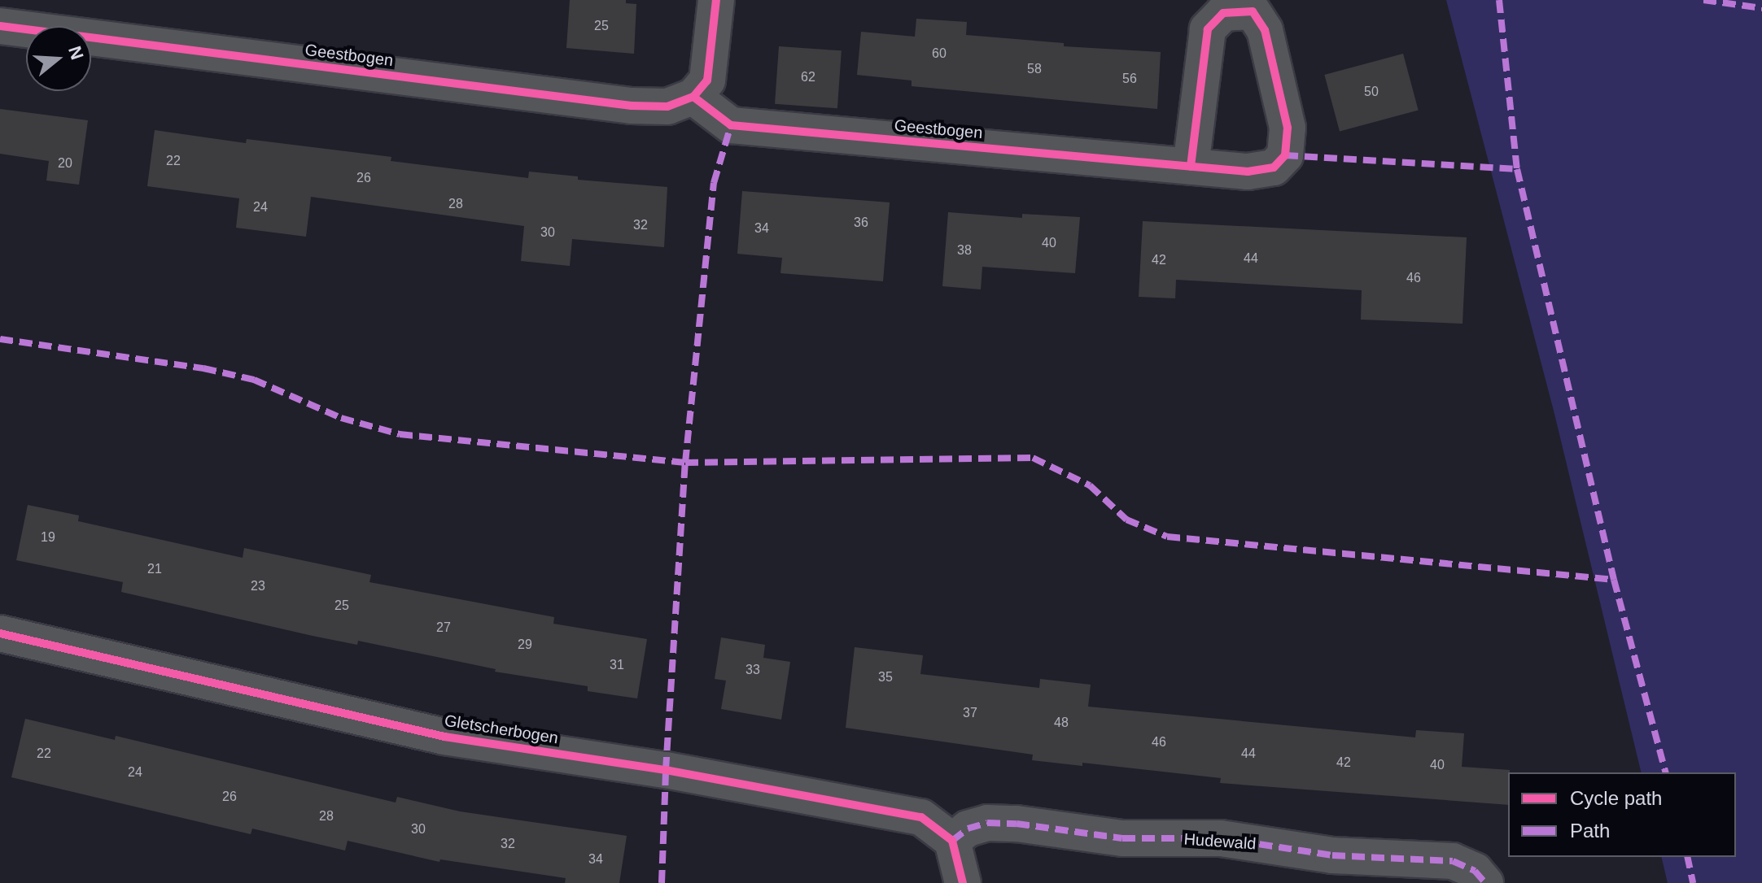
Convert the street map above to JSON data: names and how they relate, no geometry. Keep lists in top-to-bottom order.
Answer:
{
  "streets": {
    "street": ["Geestbogen", "Gletscherbogen", "Hudewald"]
  },
  "crossings": [
    ["Gletscherbogen", "Hudewald"]
  ],
  "house_numbers": [
    "25",
    "60",
    "58",
    "62",
    "56",
    "50",
    "22",
    "20",
    "26",
    "28",
    "24",
    "36",
    "32",
    "34",
    "30",
    "40",
    "38",
    "44",
    "42",
    "46",
    "19",
    "21",
    "23",
    "25",
    "27",
    "29",
    "31",
    "33",
    "35",
    "37",
    "48",
    "46",
    "22",
    "44",
    "42",
    "40",
    "24",
    "26",
    "28",
    "30",
    "32",
    "34"
  ],
  "legend": ["Cycle path", "Path"],
  "north": "right"
}
